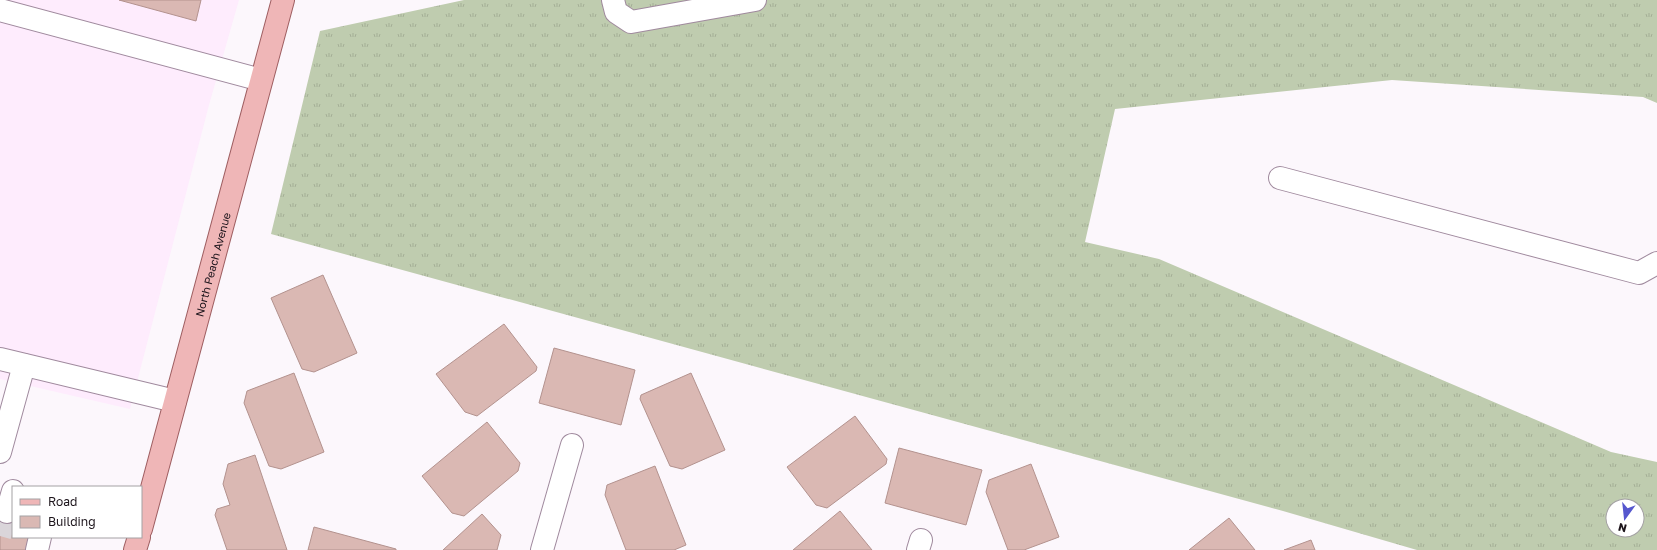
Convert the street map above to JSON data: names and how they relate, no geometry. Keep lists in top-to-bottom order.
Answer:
{
  "streets": {
    "main road": ["North Peach Avenue"]
  },
  "legend": ["Road", "Building"],
  "north": "bottom"
}
